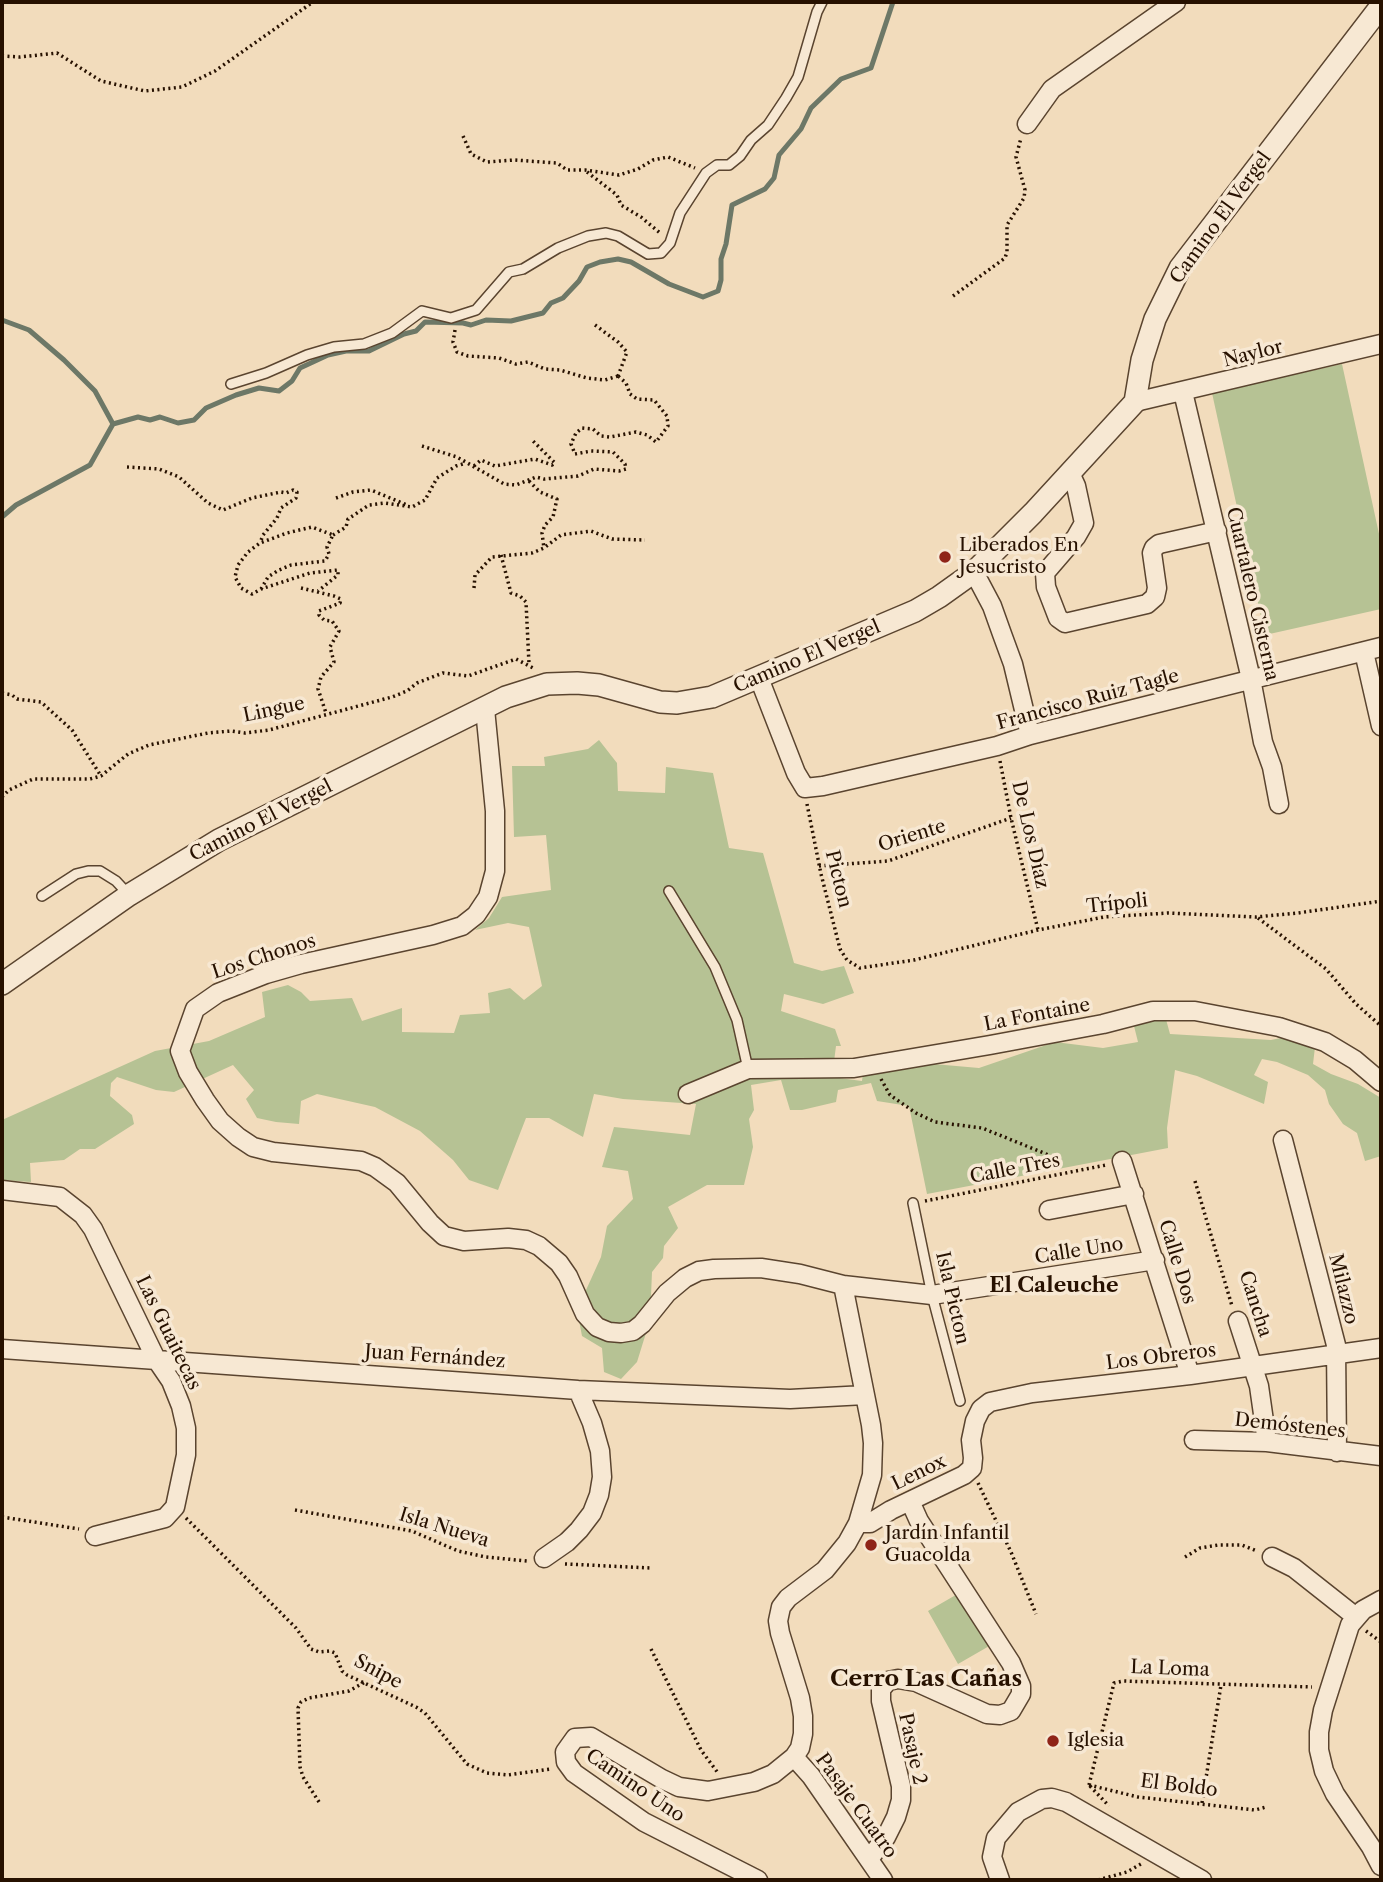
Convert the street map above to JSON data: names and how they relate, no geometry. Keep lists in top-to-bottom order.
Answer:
{
  "streets": {
    "street": [
      "Camino El Vergel",
      "Naylor",
      "Cuartalero Cisterna",
      "Francisco Ruiz Tagle",
      "Los Chonos",
      "La Fontaine",
      "Calle Uno",
      "Calle Dos",
      "Milazzo",
      "Cancha",
      "Las Guaitecas",
      "Juan Fernández",
      "Los Obreros",
      "Demóstenes",
      "Lenox",
      "Pasaje 2",
      "Camino Uno",
      "Pasaje Cuatro"
    ],
    "lane": ["Isla Picton"],
    "path": [
      "Lingue",
      "De Los Díaz",
      "Oriente",
      "Picton",
      "Trípoli",
      "Calle Tres",
      "Isla Nueva",
      "La Loma",
      "Snipe",
      "El Boldo"
    ]
  },
  "crossings": [
    ["Camino El Vergel", "Naylor"],
    ["Camino El Vergel", "Los Chonos"],
    ["Naylor", "Cuartalero Cisterna"],
    ["Cuartalero Cisterna", "Francisco Ruiz Tagle"],
    ["Francisco Ruiz Tagle", "De Los Díaz"],
    ["Francisco Ruiz Tagle", "Picton"],
    ["De Los Díaz", "Oriente"],
    ["De Los Díaz", "Trípoli"],
    ["Oriente", "Picton"],
    ["Picton", "Trípoli"],
    ["Los Chonos", "Calle Uno"],
    ["Calle Tres", "Calle Dos"],
    ["Calle Tres", "Isla Picton"],
    ["Calle Uno", "Calle Dos"],
    ["Calle Uno", "Isla Picton"],
    ["Calle Dos", "Los Obreros"],
    ["Milazzo", "Los Obreros"],
    ["Milazzo", "Demóstenes"],
    ["Cancha", "Los Obreros"],
    ["Cancha", "Demóstenes"],
    ["Las Guaitecas", "Juan Fernández"],
    ["Las Guaitecas", "Snipe"],
    ["Los Obreros", "Lenox"],
    ["Lenox", "Pasaje 2"],
    ["La Loma", "El Boldo"],
    ["Snipe", "Camino Uno"],
    ["Pasaje 2", "Pasaje Cuatro"],
    ["Camino Uno", "Pasaje Cuatro"]
  ],
  "districts": ["El Caleuche", "Cerro Las Cañas"],
  "places": ["Liberados En Jesucristo", "Jardín Infantil Guacolda", "Iglesia"]
}
